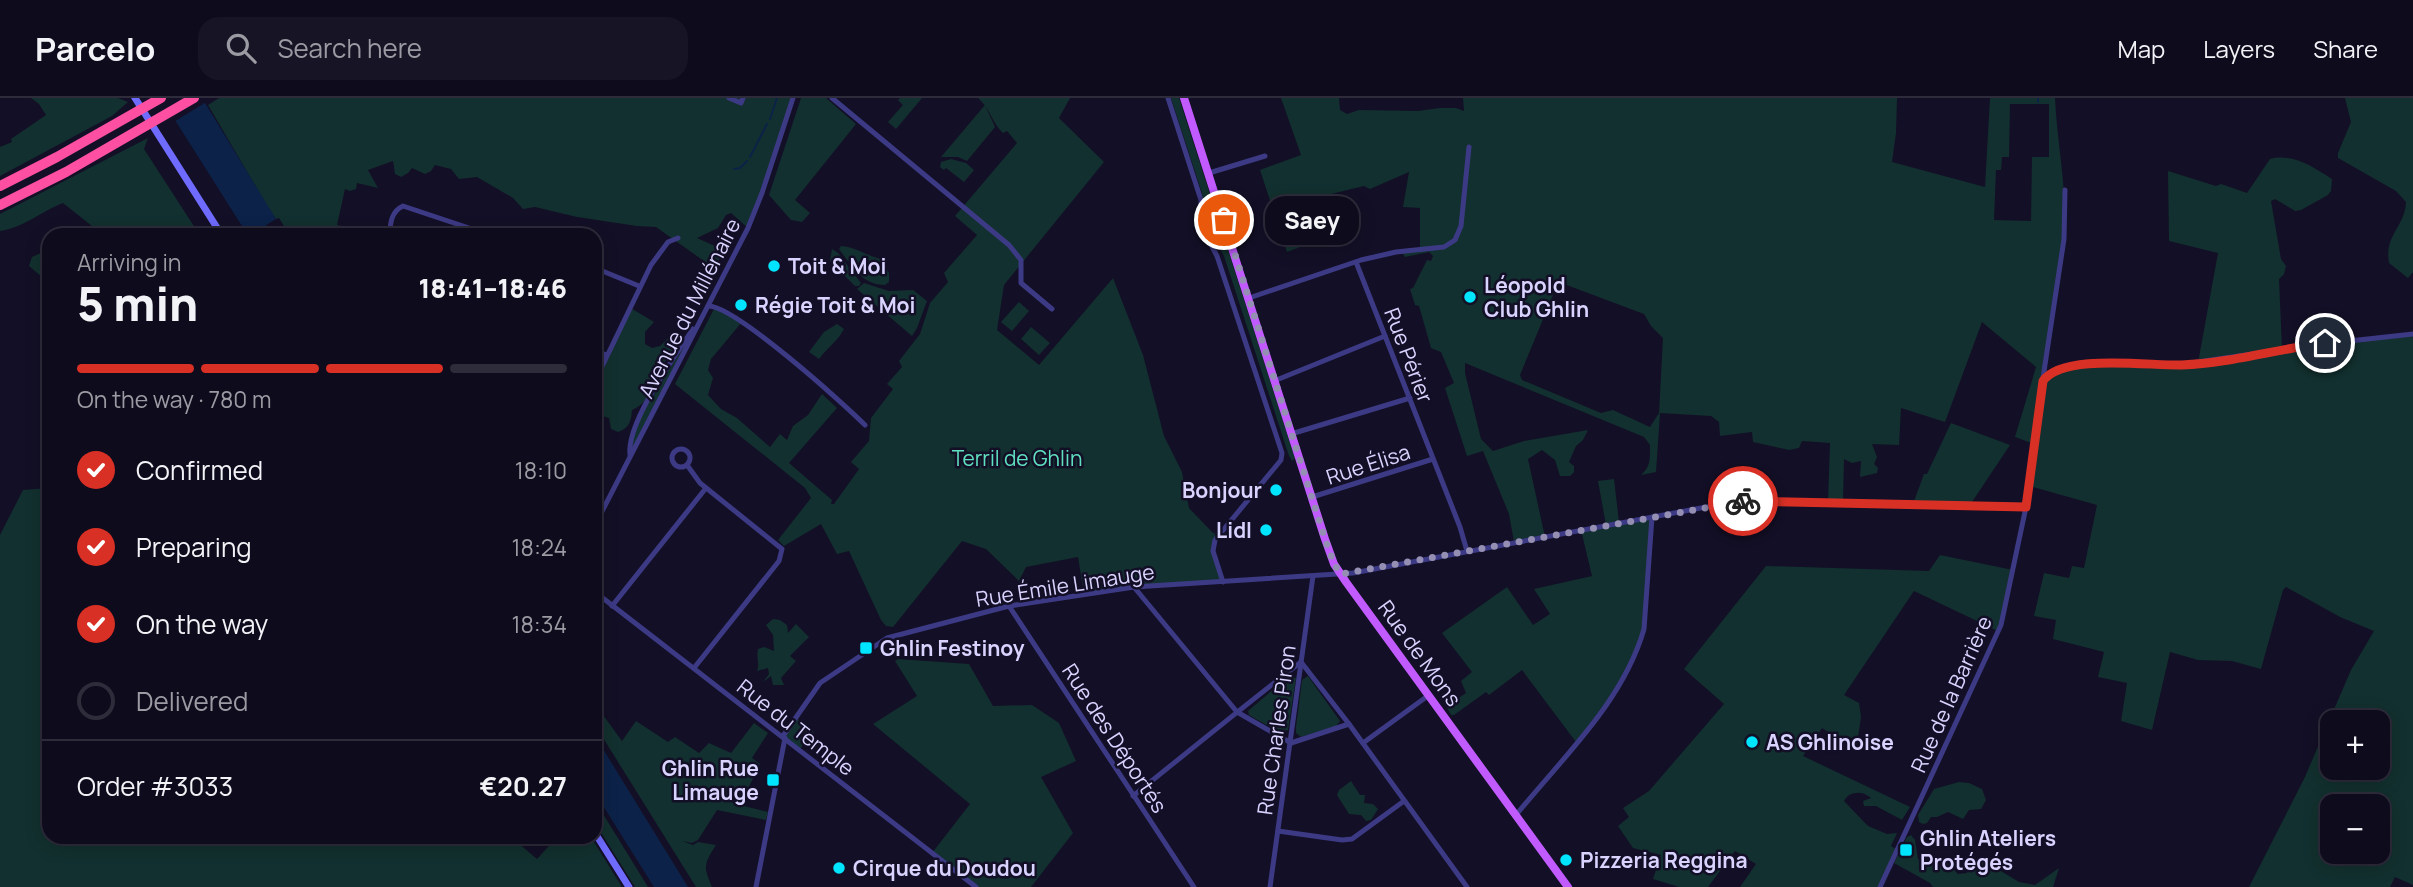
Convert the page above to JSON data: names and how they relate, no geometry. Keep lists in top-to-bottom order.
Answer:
{
  "streets": {
    "main road": ["Rue de Mons"],
    "street": [
      "Avenue du Millénaire",
      "Rue Périer",
      "Rue Élisa",
      "Rue Émile Limauge",
      "Rue de la Barrière",
      "Rue du Temple",
      "Rue Charles Piron",
      "Rue des Déportés"
    ]
  },
  "crossings": [
    ["Rue Périer", "Rue Élisa"],
    ["Rue Périer", "Rue Émile Limauge"],
    ["Rue Élisa", "Rue de Mons"],
    ["Rue Émile Limauge", "Rue de Mons"],
    ["Rue Émile Limauge", "Rue de la Barrière"],
    ["Rue Émile Limauge", "Rue du Temple"],
    ["Rue Émile Limauge", "Rue Charles Piron"],
    ["Rue Émile Limauge", "Rue des Déportés"]
  ],
  "parks": ["Terril de Ghlin"],
  "places": {
    "other": [
      "Saey",
      "Toit & Moi",
      "Léopold Club Ghlin",
      "Régie Toit & Moi",
      "Bonjour",
      "Lidl",
      "AS Ghlinoise",
      "Pizzeria Reggina",
      "Cirque du Doudou"
    ],
    "transit": ["Ghlin Festinoy", "Ghlin Rue Limauge", "Ghlin Ateliers Protégés"]
  },
  "page": {
    "header": "Parcelo",
    "search": "Search here",
    "nav": ["Map", "Layers", "Share"],
    "bubble": "Saey",
    "heading": ["5 min", "Arriving in", "18:41–18:46"],
    "panel": ["Order #3033", "€20.27"],
    "bar": "On the way · 780 m",
    "list": [
      ["Confirmed", "18:10"],
      ["Preparing", "18:24"],
      ["On the way", "18:34"],
      "Delivered"
    ],
    "map_buttons": ["+", "−"]
  }
}
